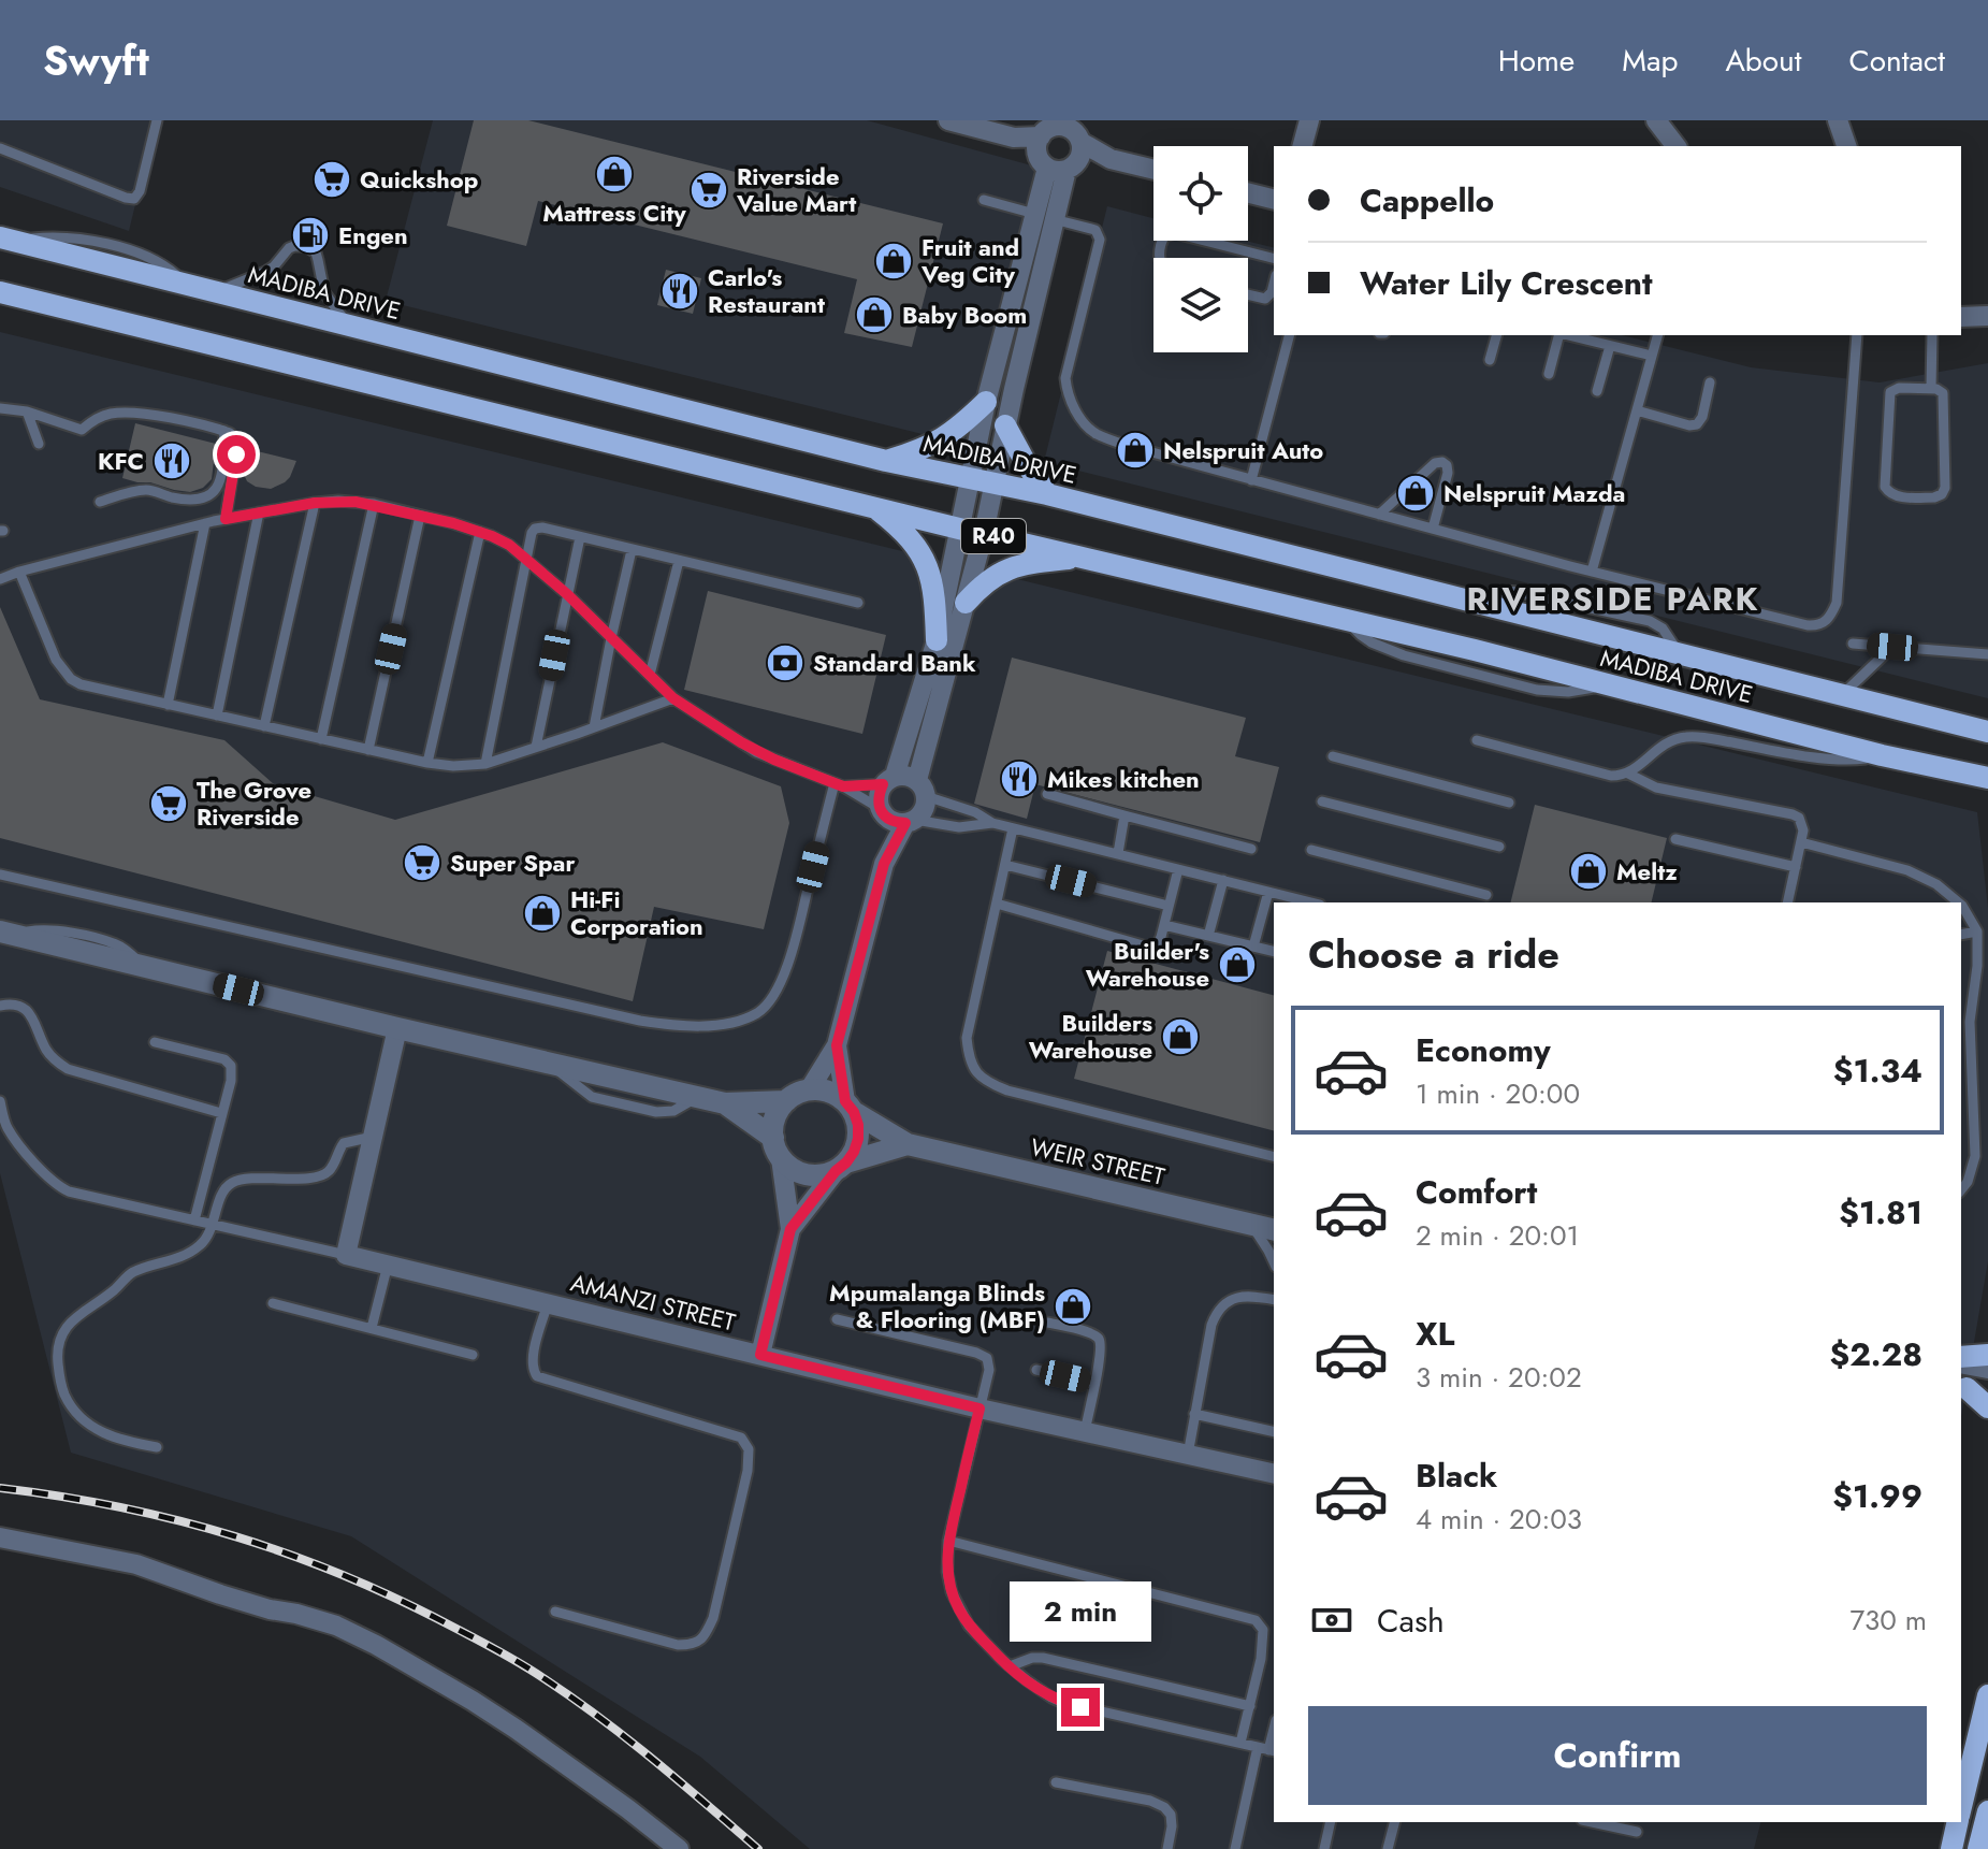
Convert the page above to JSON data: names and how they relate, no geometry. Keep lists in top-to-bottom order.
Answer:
{
  "streets": {
    "main road": ["MADIBA DRIVE", "R40"],
    "street": ["WEIR STREET", "AMANZI STREET"]
  },
  "districts": ["RIVERSIDE PARK"],
  "places": {
    "shop": [
      "Mattress City",
      "Fruit and Veg City",
      "Baby Boom",
      "Nelspruit Auto",
      "Nelspruit Mazda",
      "Meltz",
      "Hi-Fi Corporation",
      "Builder's Warehouse",
      "Builders Warehouse",
      "Mpumalanga Blinds & Flooring (MBF)"
    ],
    "supermarket": [
      "Quickshop",
      "Riverside Value Mart",
      "The Grove Riverside",
      "Super Spar"
    ],
    "fuel station": ["Engen"],
    "restaurant": ["Carlo's Restaurant", "KFC", "Mikes kitchen"],
    "bank": ["Standard Bank"]
  },
  "page": {
    "header": "Swyft",
    "nav": [
      "Home",
      "Map",
      "About",
      "Contact"
    ],
    "banner": ["Cappello", "Water Lily Crescent"],
    "heading": "Choose a ride",
    "list": [
      {
        "name": "Economy",
        "note": "1 min · 20:00",
        "value": "$1.34"
      },
      {
        "name": "Comfort",
        "note": "2 min · 20:01",
        "value": "$1.81"
      },
      {
        "name": "XL",
        "note": "3 min · 20:02",
        "value": "$2.28"
      },
      {
        "name": "Black",
        "note": "4 min · 20:03",
        "value": "$1.99"
      }
    ],
    "pay": ["Cash", "730 m"],
    "bubble": "2 min",
    "buttons": "Confirm"
  }
}
